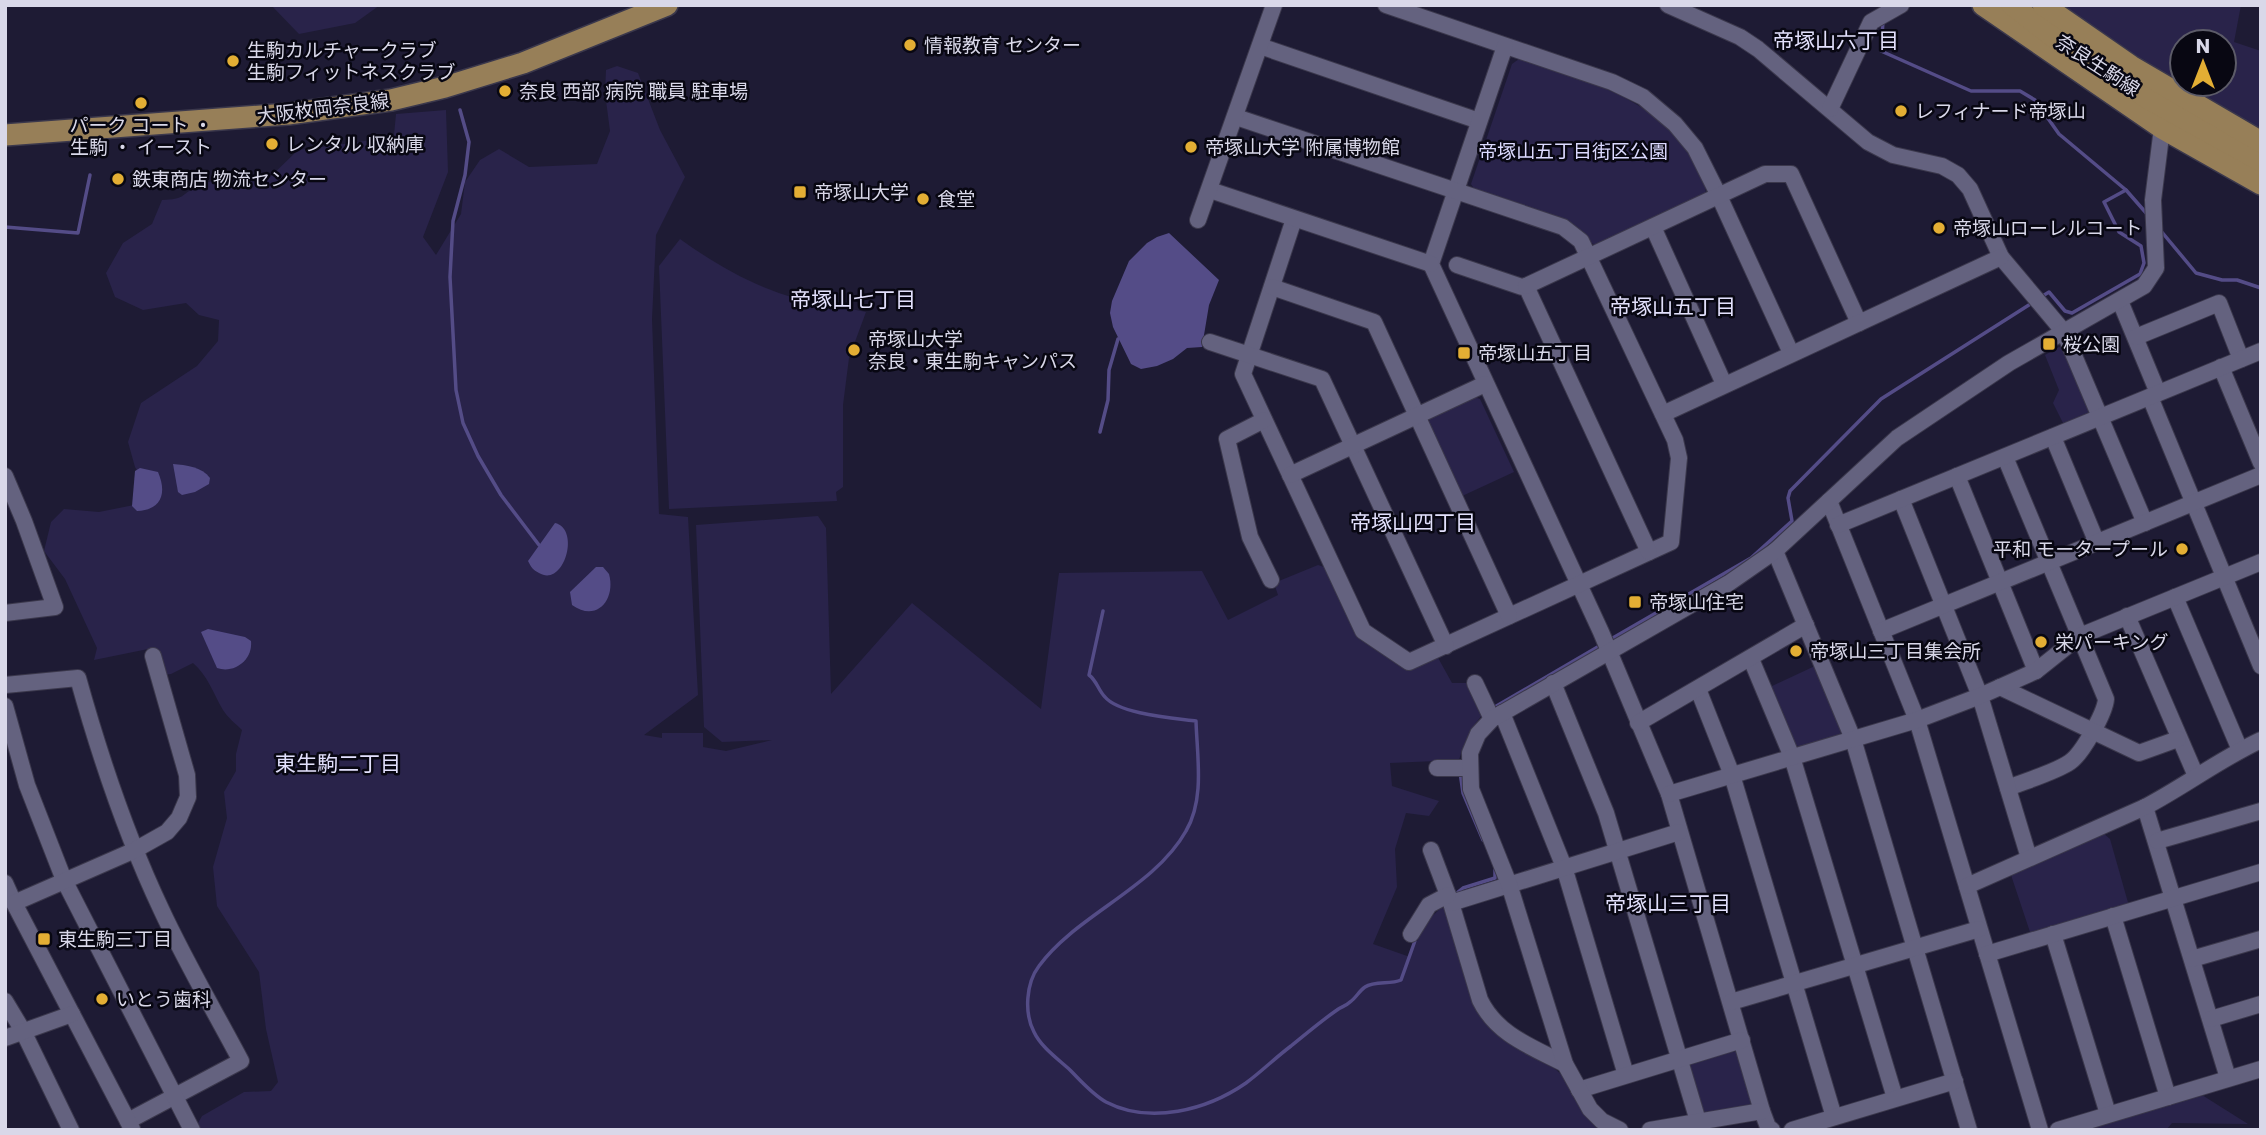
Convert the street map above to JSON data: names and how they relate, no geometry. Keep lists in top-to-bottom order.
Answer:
{
  "streets": {
    "main road": ["奈良生駒線", "大阪枚岡奈良線"]
  },
  "districts": [
    "帝塚山六丁目",
    "帝塚山七丁目",
    "帝塚山五丁目",
    "帝塚山四丁目",
    "東生駒二丁目",
    "帝塚山三丁目"
  ],
  "parks": ["帝塚山五丁目街区公園"],
  "places": {
    "other": [
      "情報教育 センター",
      "生駒カルチャークラブ 生駒フィットネスクラブ",
      "奈良 西部 病院 職員 駐車場",
      "パーク コート ・ 生駒 ・ イースト",
      "レフィナード帝塚山",
      "レンタル 収納庫",
      "帝塚山大学 附属博物館",
      "鉄東商店 物流センター",
      "食堂",
      "帝塚山ローレルコート",
      "帝塚山大学 奈良・東生駒キャンパス",
      "平和 モータープール",
      "栄パーキング",
      "帝塚山三丁目集会所",
      "いとう歯科"
    ],
    "transit": [
      "帝塚山大学",
      "桜公園",
      "帝塚山五丁目",
      "帝塚山住宅",
      "東生駒三丁目"
    ]
  },
  "north": "top"
}
